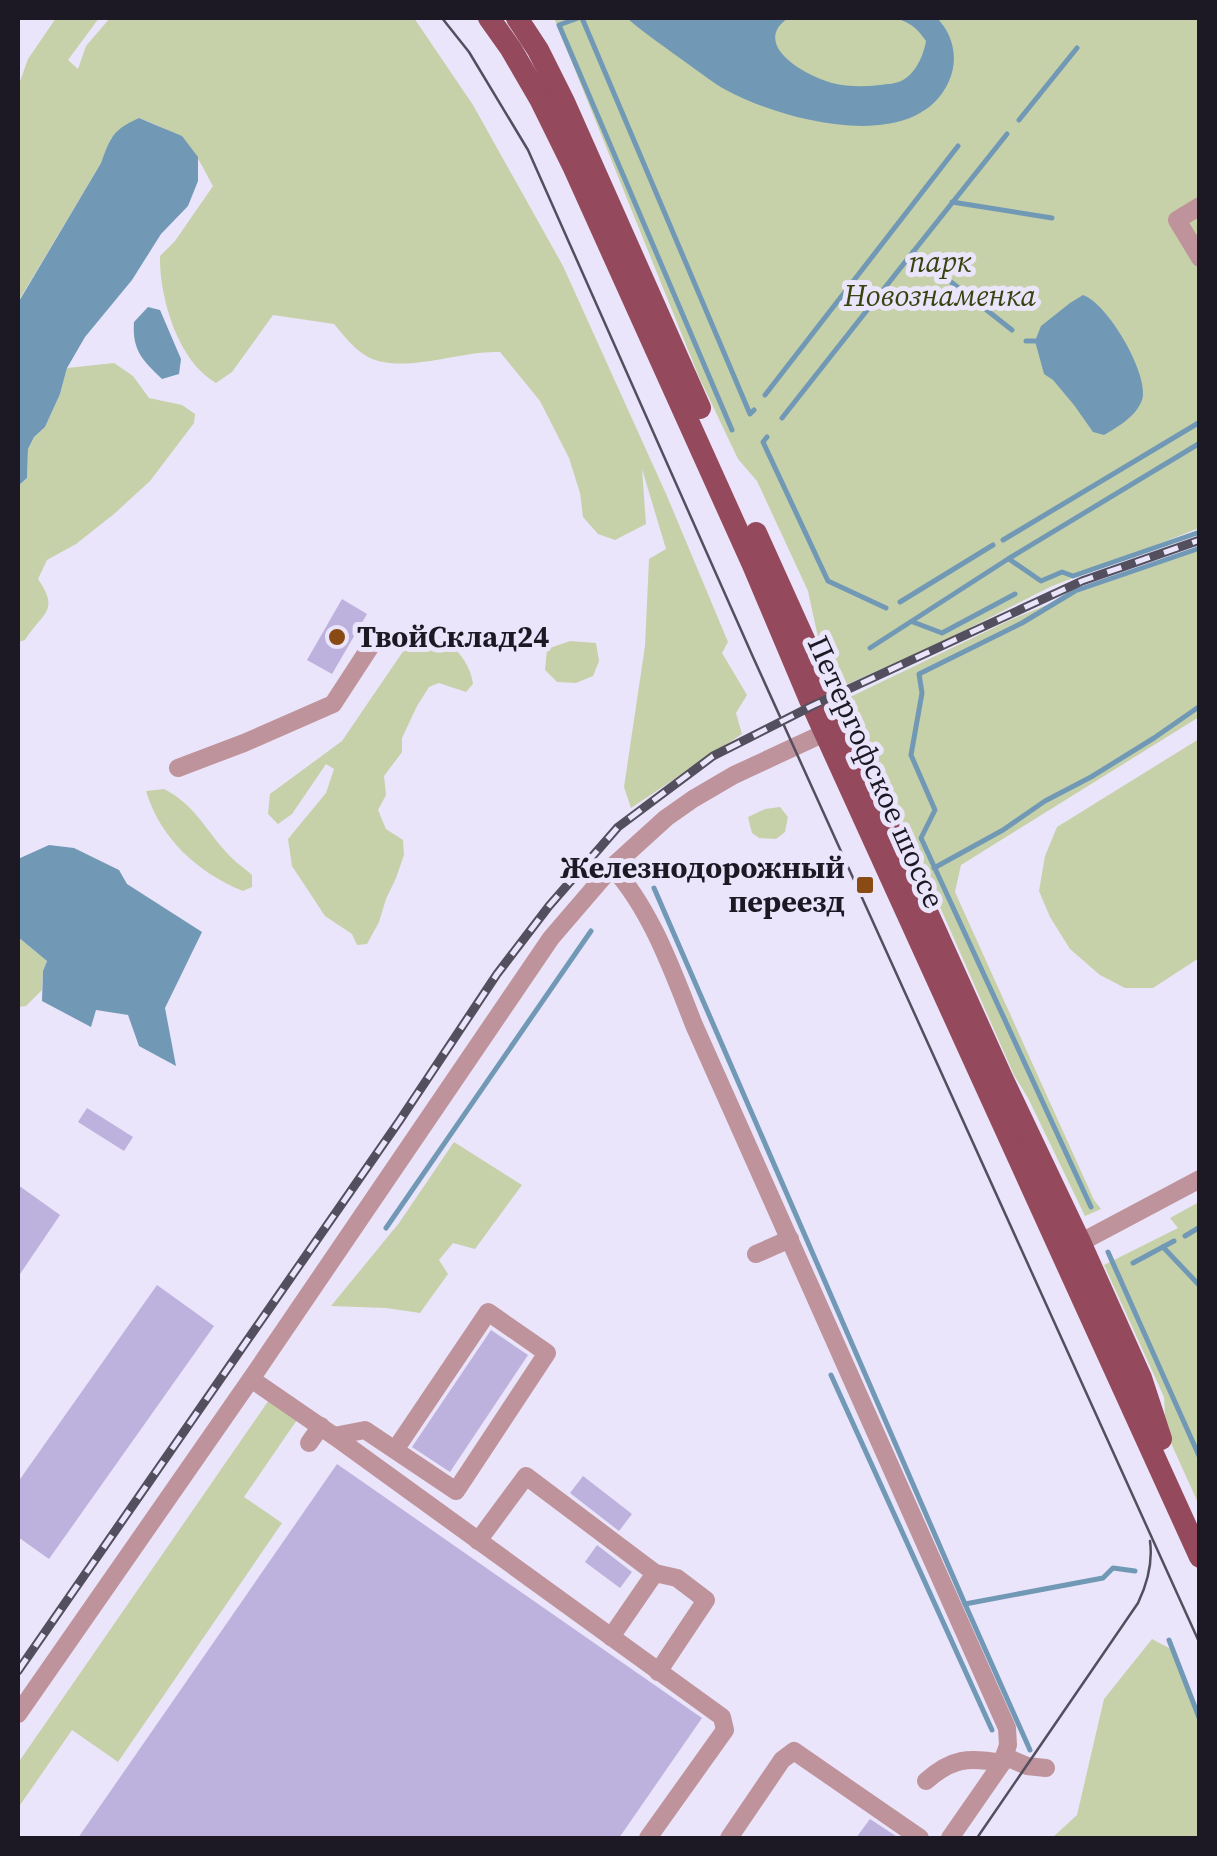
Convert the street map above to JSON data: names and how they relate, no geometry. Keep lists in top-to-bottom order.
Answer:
{
  "streets": {
    "main road": ["Петергофское шоссе"]
  },
  "parks": ["парк Новознаменка"],
  "places": {
    "other": ["ТвойСклад24"],
    "transit": ["Железнодорожный переезд"]
  }
}
